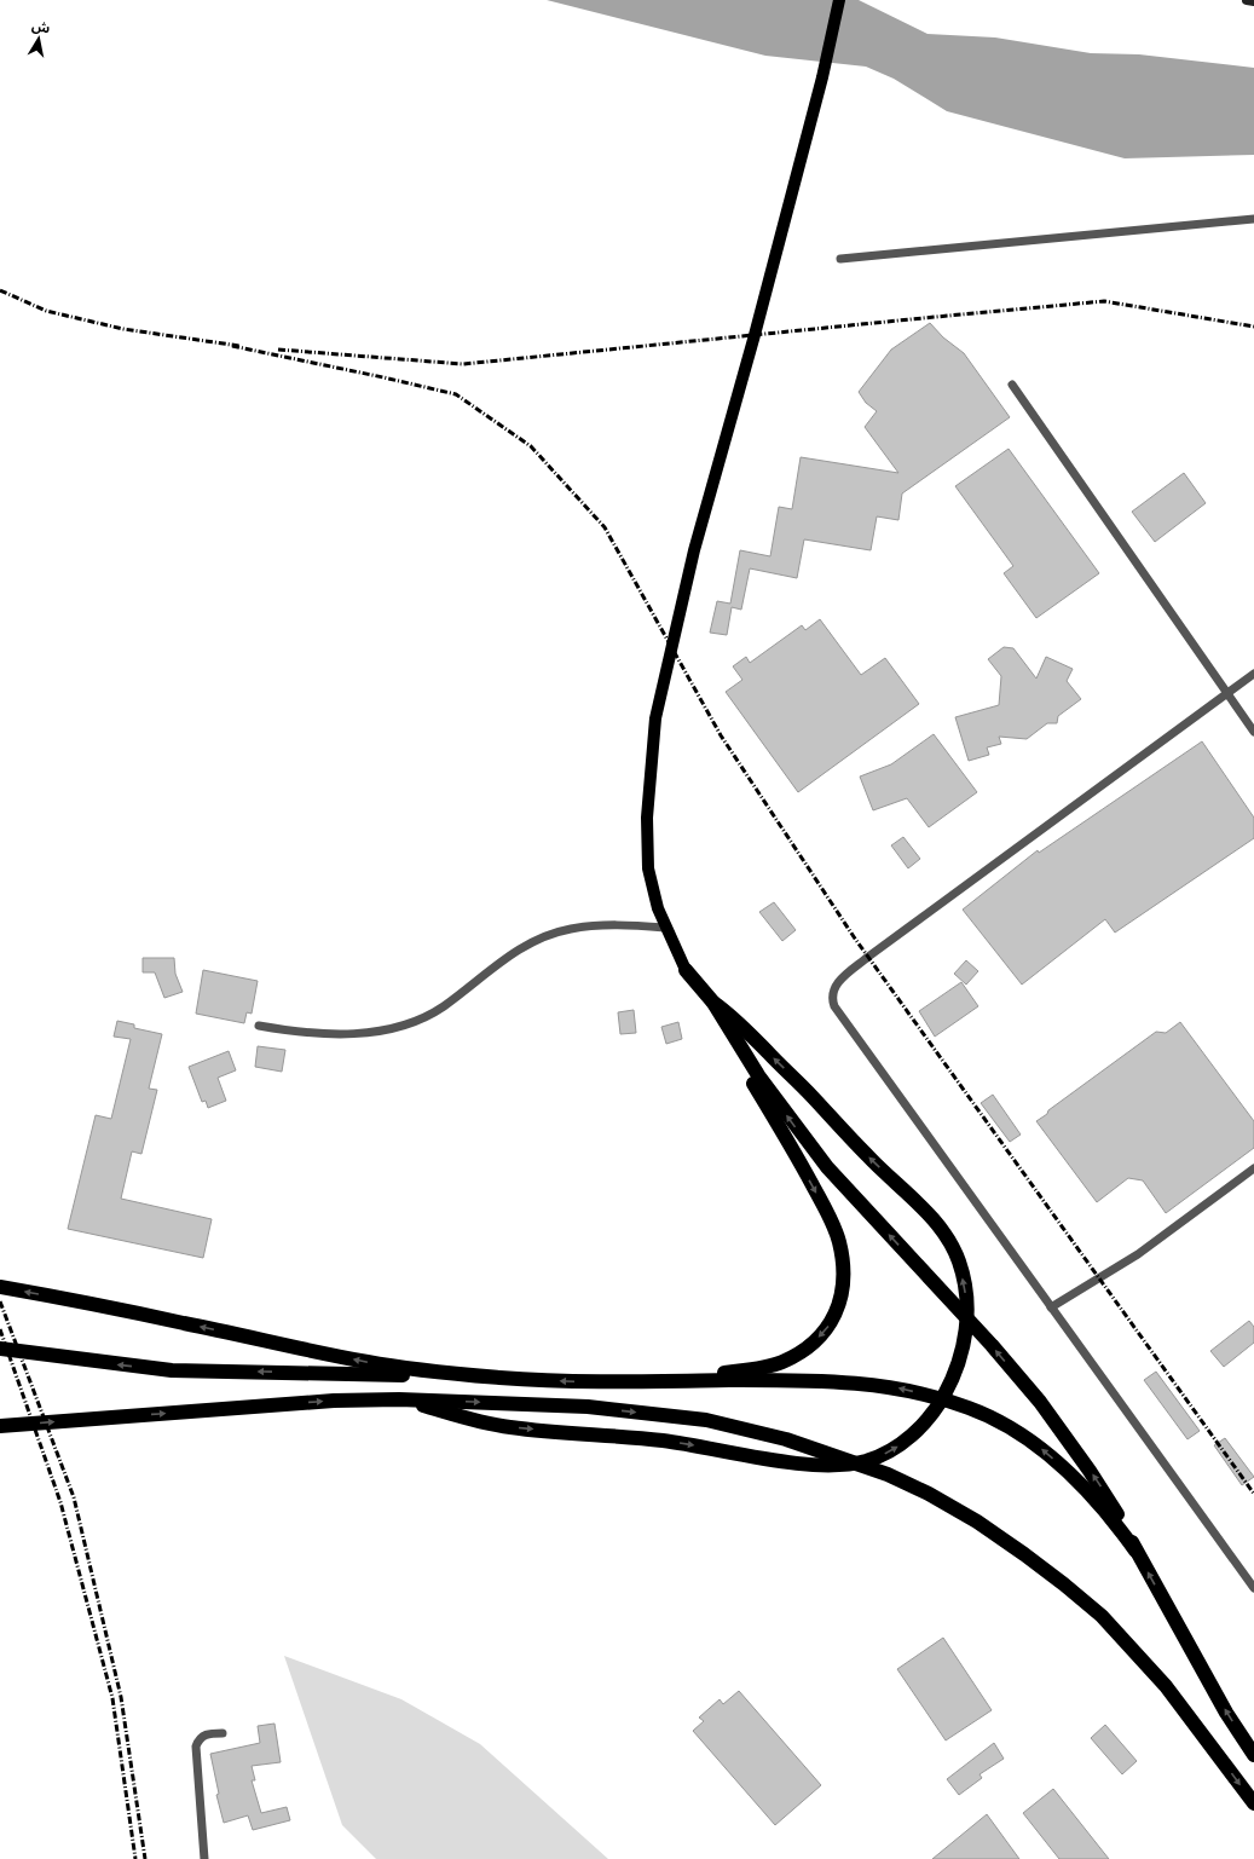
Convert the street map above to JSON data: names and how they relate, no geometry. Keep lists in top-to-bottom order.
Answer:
{
  "north": "top"
}
